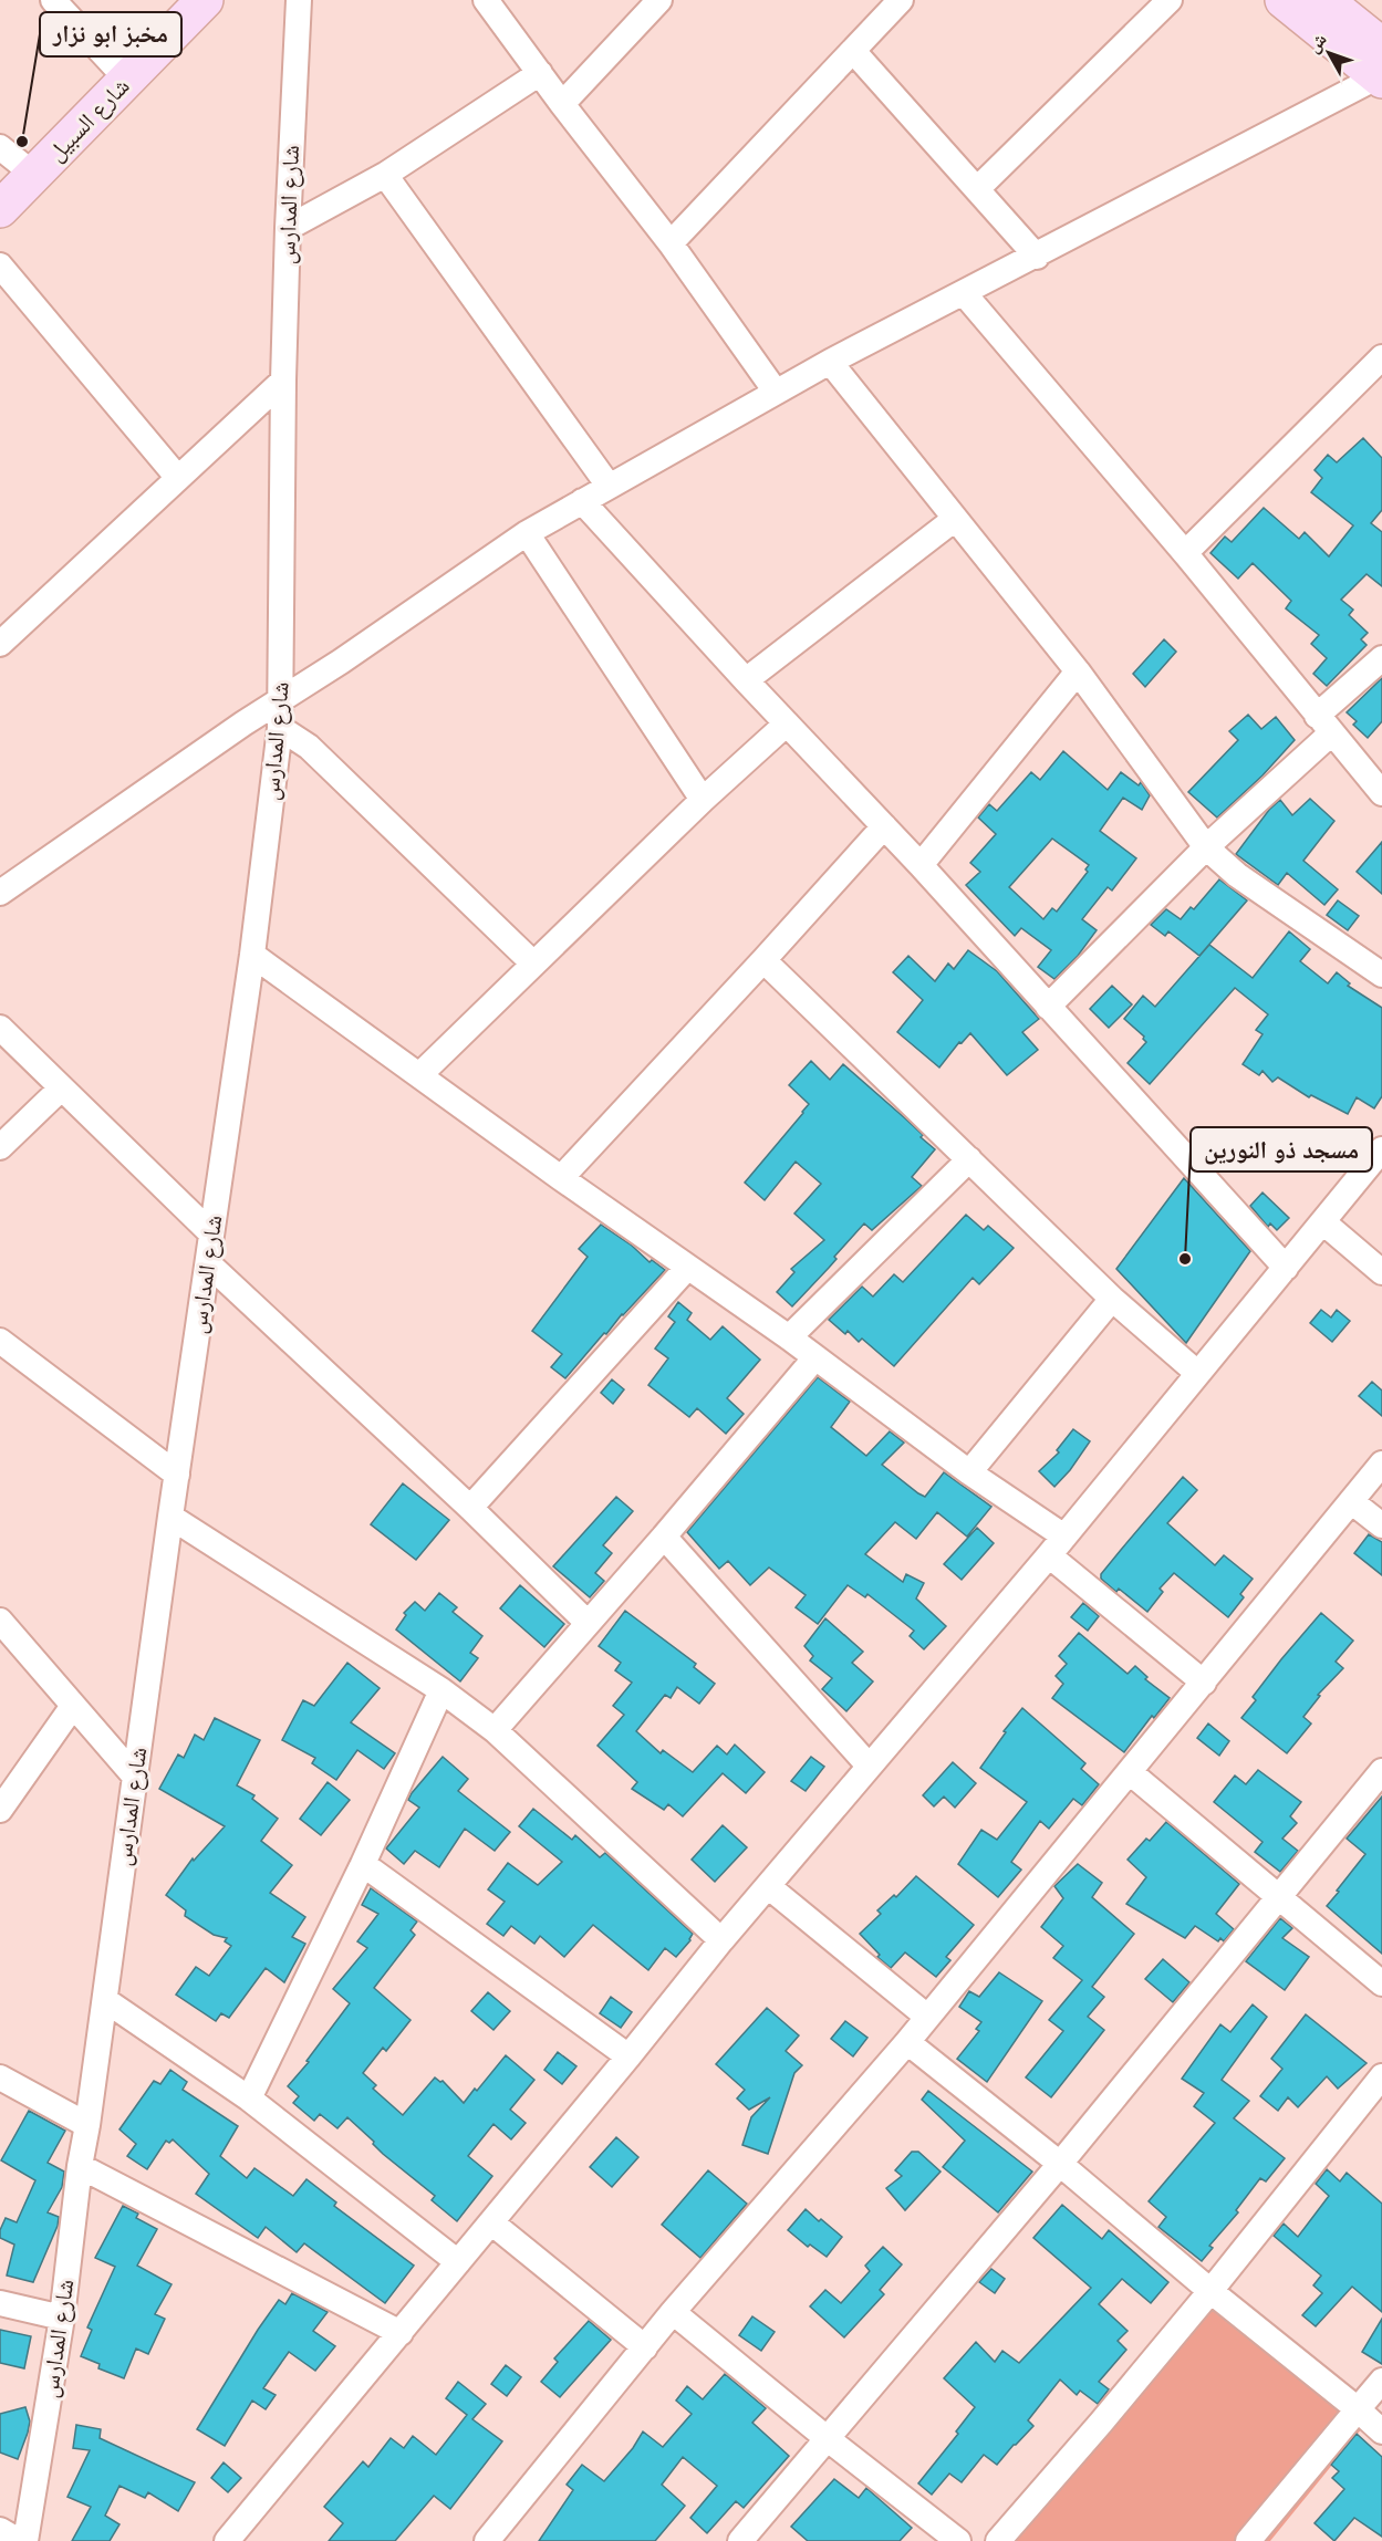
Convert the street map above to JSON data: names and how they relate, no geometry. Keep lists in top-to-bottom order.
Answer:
{
  "streets": {
    "street": ["شارع السبيل", "شارع المدارس"]
  },
  "places": ["مخبز ابو نزار", "مسجد ذو النورين"],
  "north": "top left"
}
